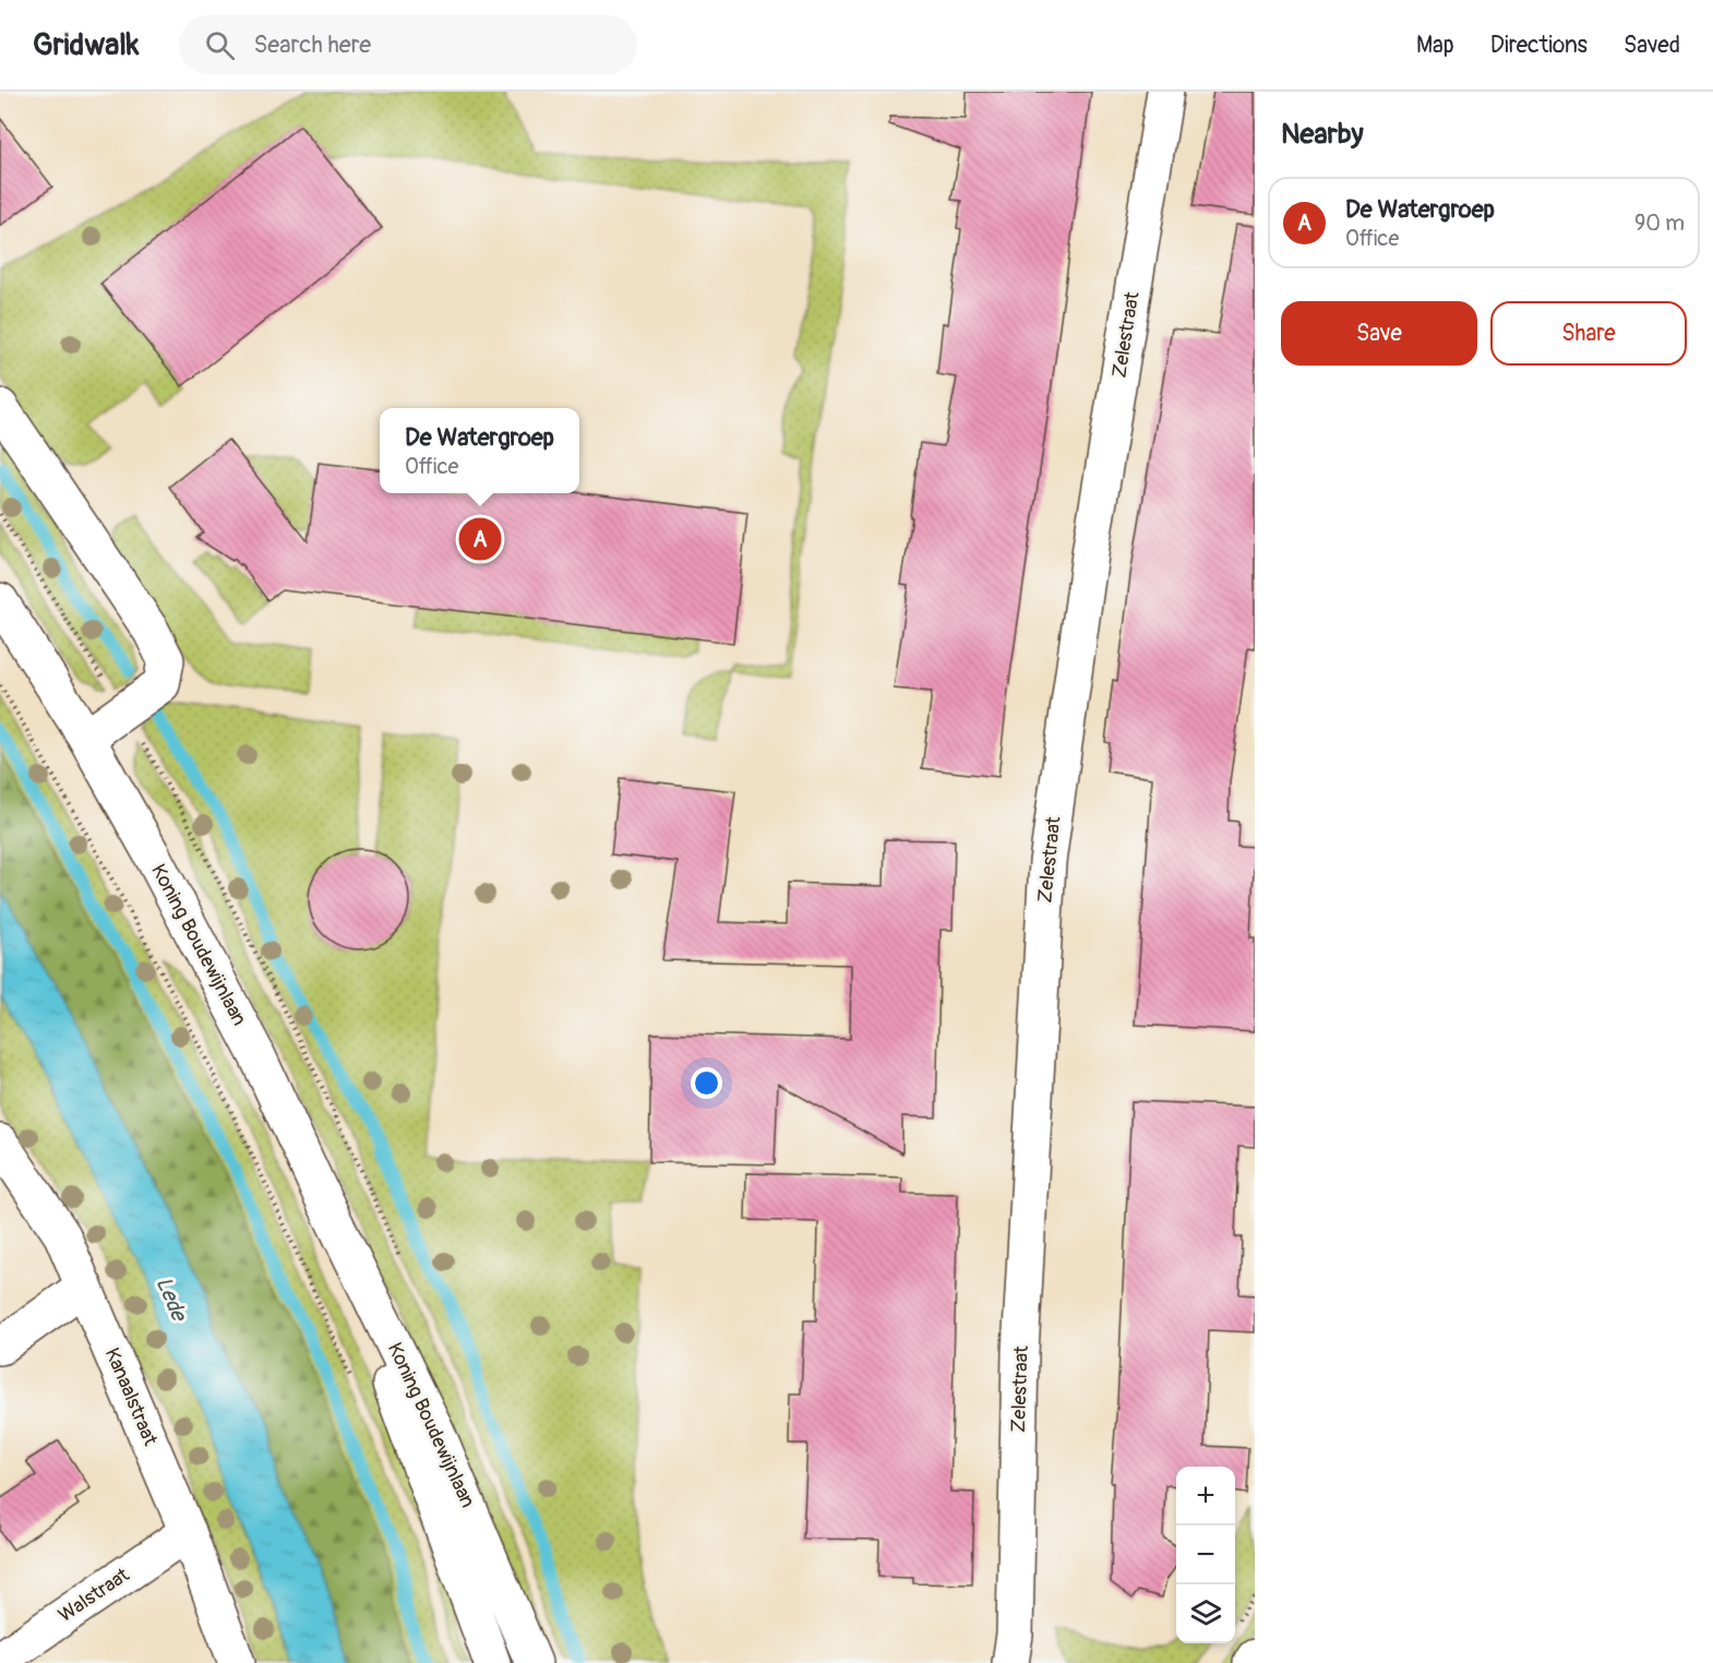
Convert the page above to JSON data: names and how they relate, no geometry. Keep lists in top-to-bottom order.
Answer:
{
  "streets": {
    "street": [
      "Zelestraat",
      "Koning Boudewijnlaan",
      "Kanaalstraat",
      "Walstraat"
    ]
  },
  "crossings": [
    ["Kanaalstraat", "Walstraat"]
  ],
  "water": ["Lede"],
  "page": {
    "header": "Gridwalk",
    "search": "Search here",
    "nav": ["Map", "Directions", "Saved"],
    "heading": "Nearby",
    "list": [
      {
        "mark": "A",
        "name": "De Watergroep",
        "note": "Office",
        "value": "90 m"
      }
    ],
    "buttons": ["Save", "Share"],
    "popup": ["De Watergroep", "Office"],
    "pins": "A",
    "map_buttons": ["+", "−"]
  }
}
